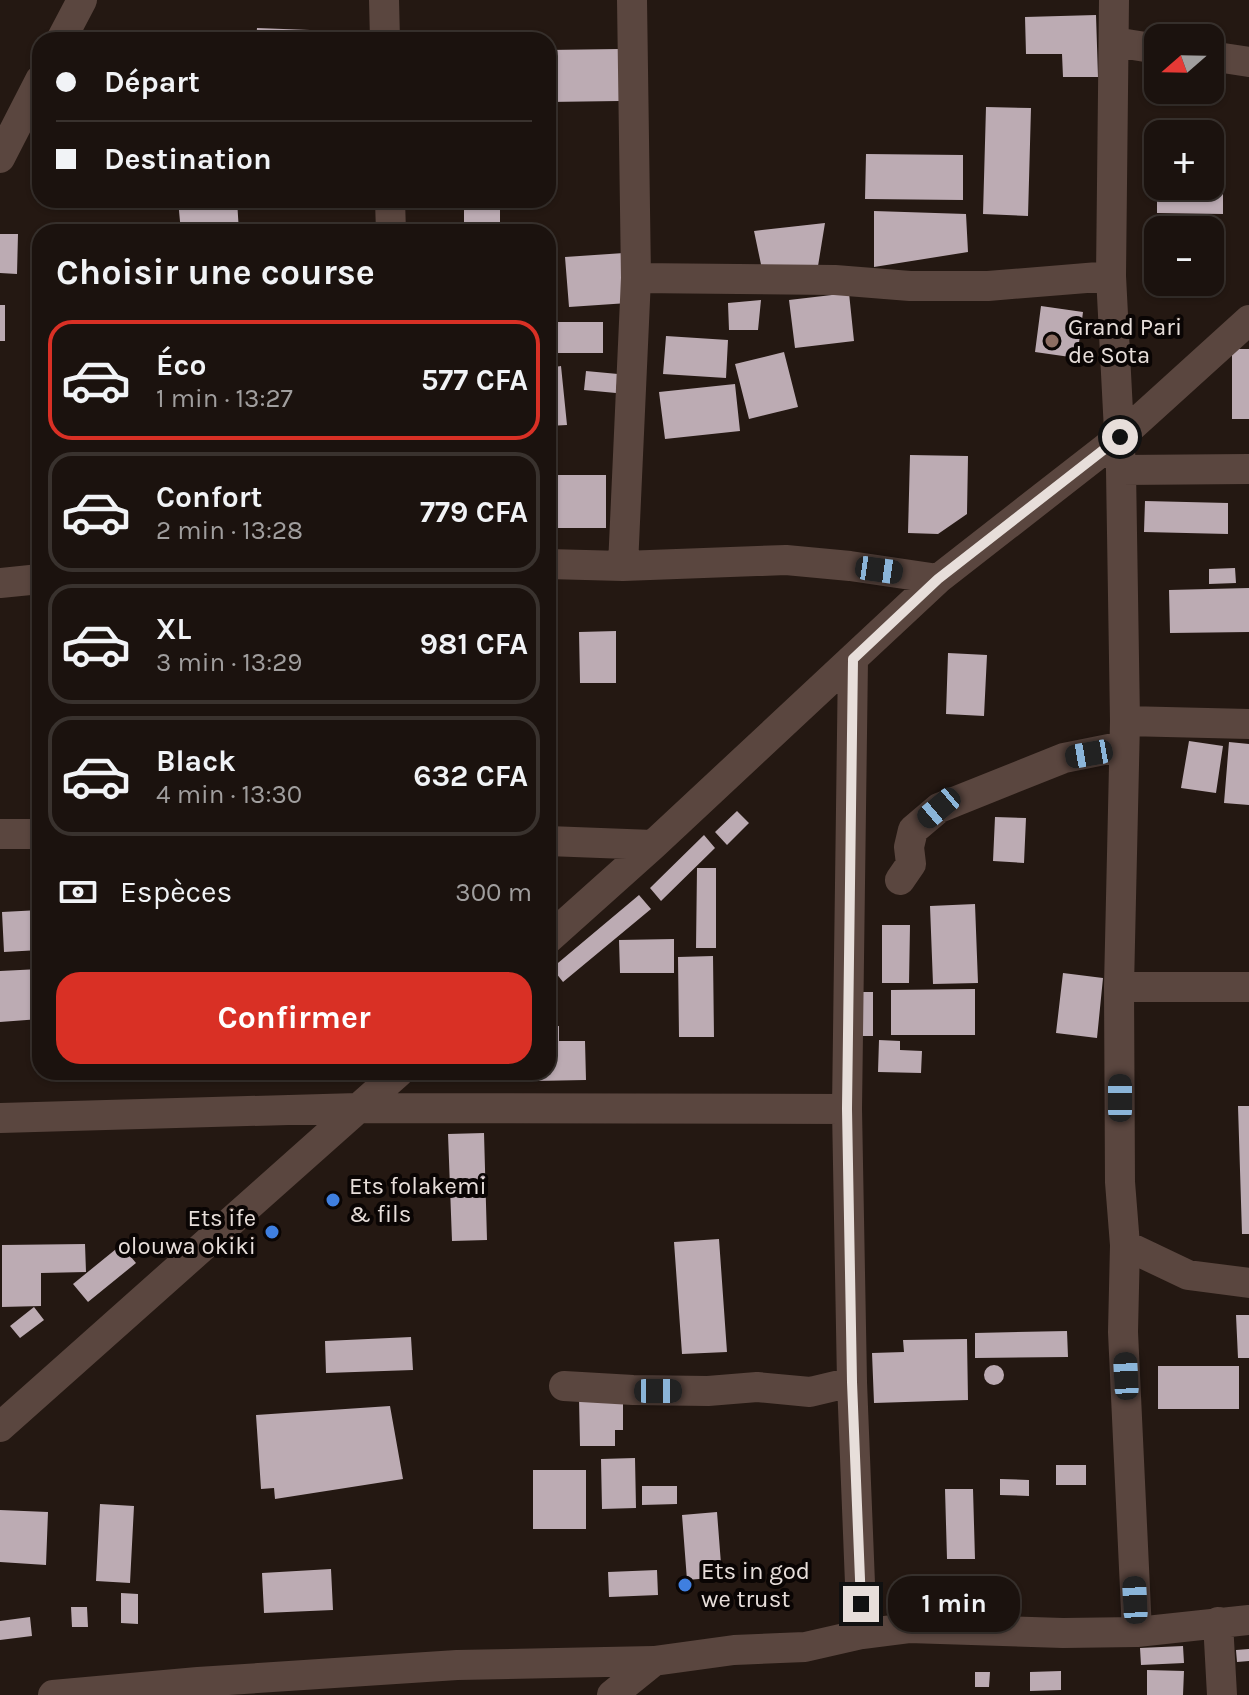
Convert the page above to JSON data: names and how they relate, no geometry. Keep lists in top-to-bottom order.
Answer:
{
  "places": [
    "Grand Pari de Sota",
    "Ets folakemi & fils",
    "Ets ife olouwa okiki",
    "Ets in god we trust"
  ],
  "north": "left",
  "page": {
    "map_buttons": ["+", "−"],
    "banner": ["Départ", "Destination"],
    "heading": "Choisir une course",
    "list": [
      {
        "name": "Éco",
        "note": "1 min · 13:27",
        "value": "577 CFA"
      },
      {
        "name": "Confort",
        "note": "2 min · 13:28",
        "value": "779 CFA"
      },
      {
        "name": "XL",
        "note": "3 min · 13:29",
        "value": "981 CFA"
      },
      {
        "name": "Black",
        "note": "4 min · 13:30",
        "value": "632 CFA"
      }
    ],
    "pay": ["Espèces", "300 m"],
    "buttons": "Confirmer",
    "bubble": "1 min"
  }
}
